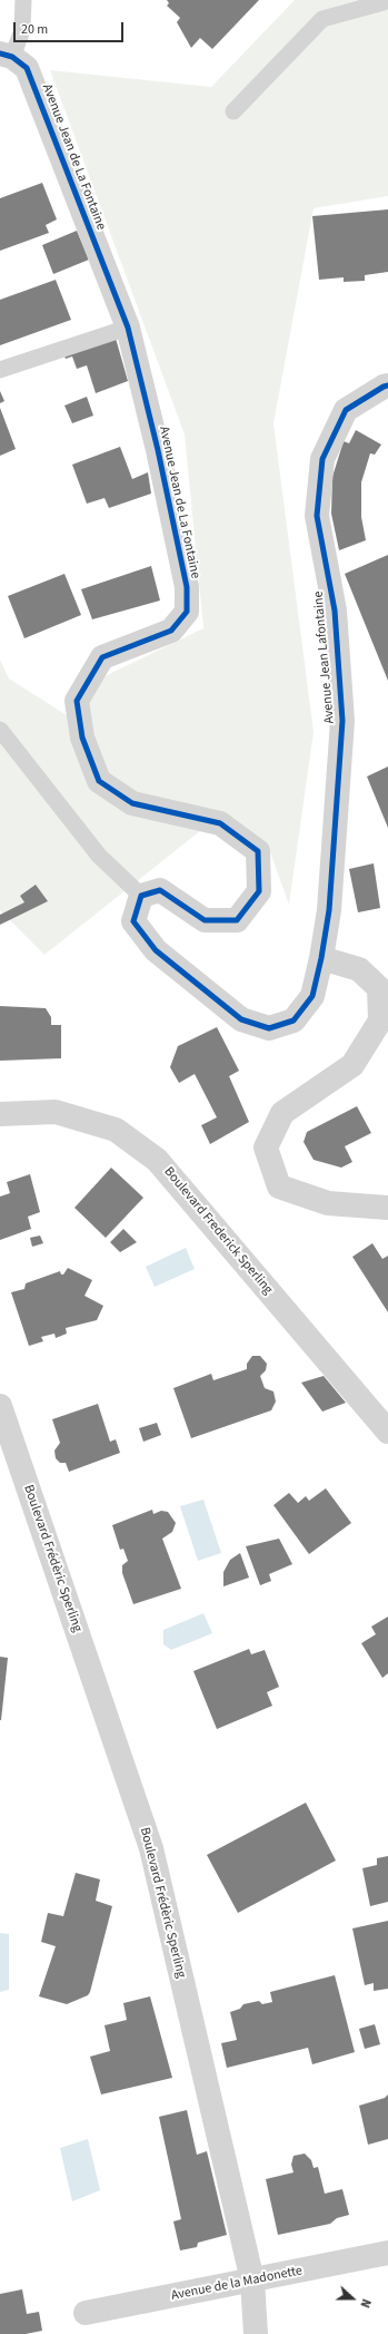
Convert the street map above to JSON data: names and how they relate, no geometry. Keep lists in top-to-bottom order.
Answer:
{
  "streets": {
    "street": [
      "Avenue Jean de La Fontaine",
      "Avenue Jean Lafontaine",
      "Boulevard Frederick Sperling",
      "Boulevard Frédèric Sperling",
      "Avenue de la Madonette"
    ]
  },
  "crossings": [
    ["Boulevard Frédèric Sperling", "Avenue de la Madonette"]
  ],
  "scale_bar": "20 m",
  "north": "right"
}
